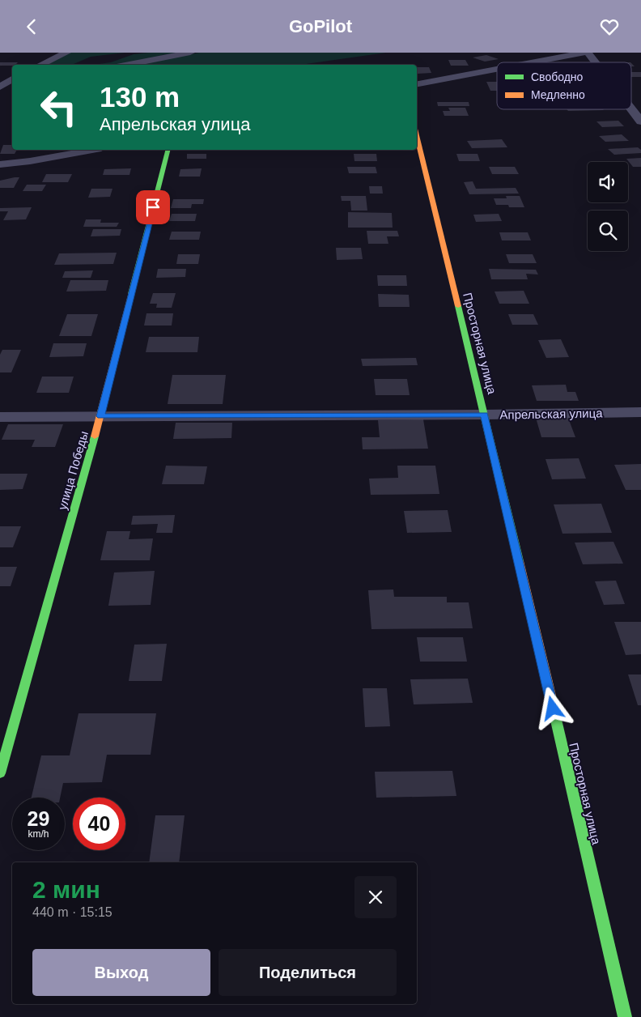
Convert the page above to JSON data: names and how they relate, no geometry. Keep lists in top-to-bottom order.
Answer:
{
  "streets": {
    "street": ["Просторная улица", "Апрельская улица", "улица Победы"]
  },
  "crossings": [
    ["Просторная улица", "Апрельская улица"],
    ["Апрельская улица", "улица Победы"]
  ],
  "legend": ["Свободно", "Медленно"],
  "page": {
    "header": "GoPilot",
    "turn": ["130 m", "Апрельская улица"],
    "speed": "29 km/h",
    "limit": "40",
    "heading": ["2 мин", "440 m · 15:15"],
    "buttons": ["Выход", "Поделиться"]
  }
}
